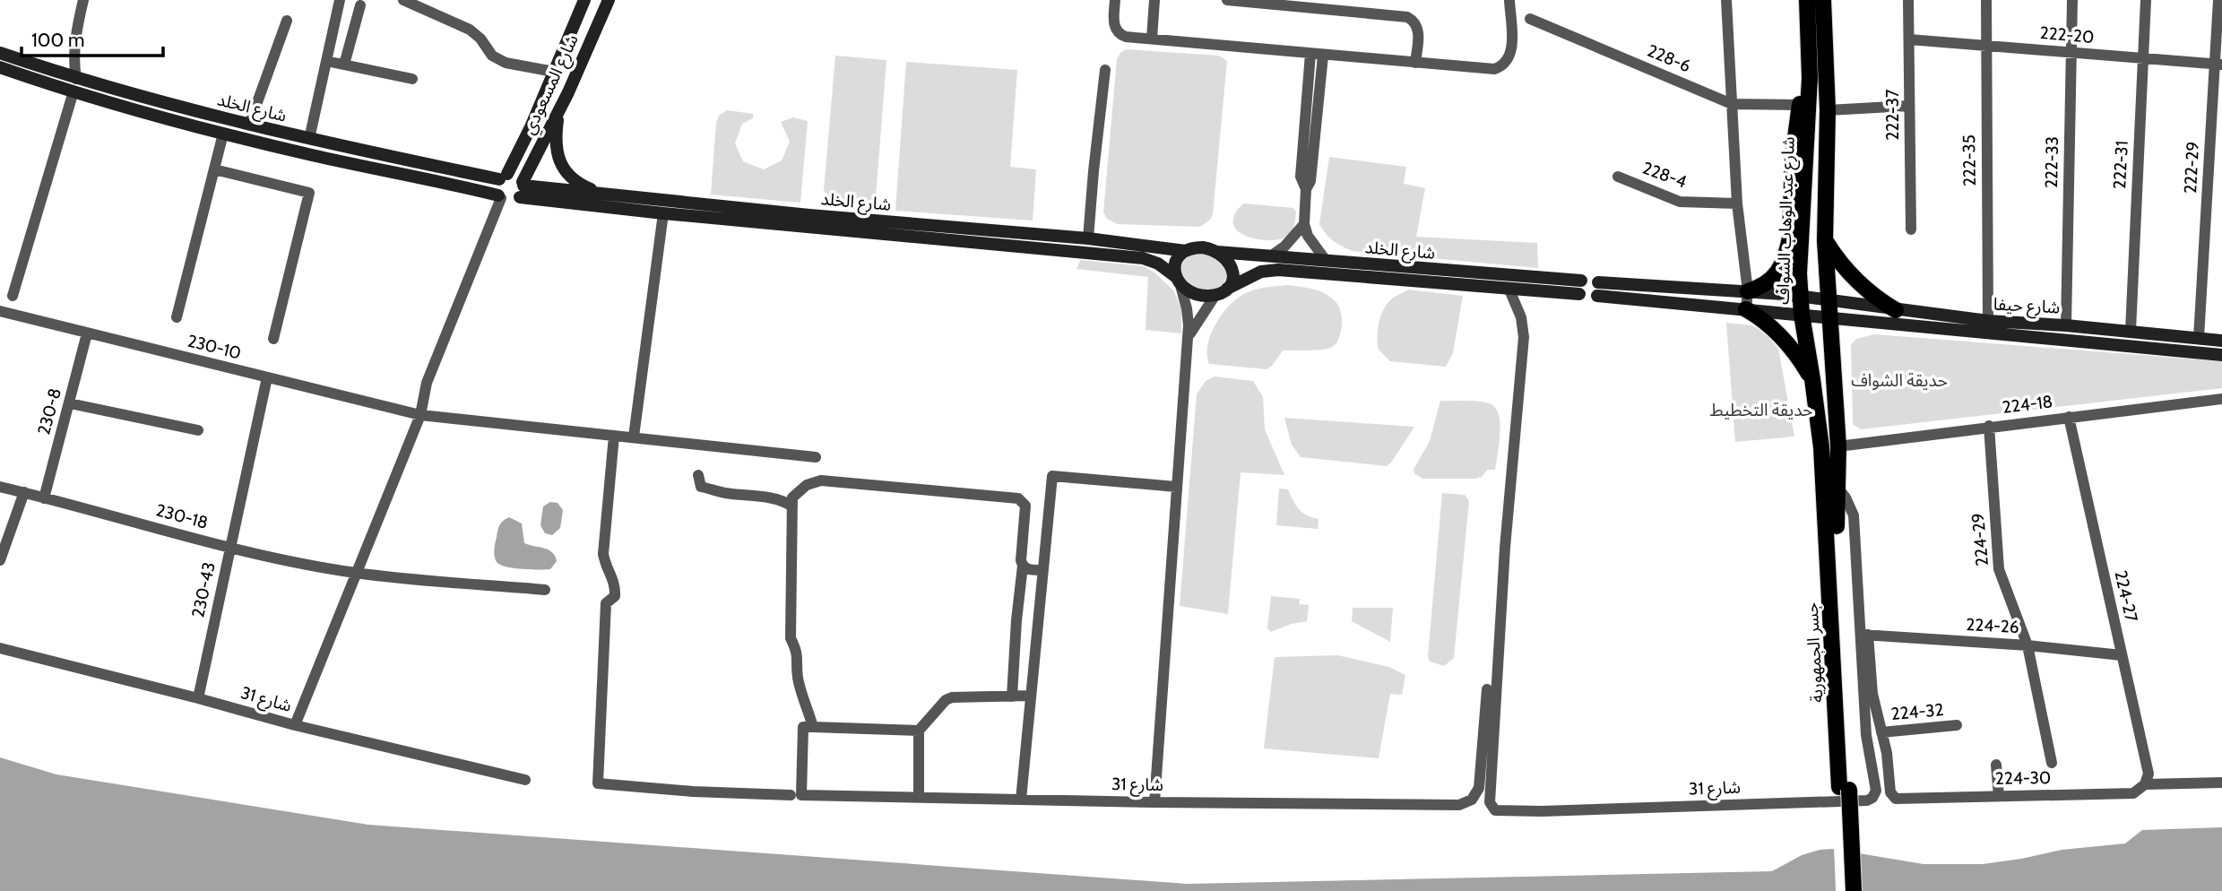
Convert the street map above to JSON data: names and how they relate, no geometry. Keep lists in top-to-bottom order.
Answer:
{
  "streets": {
    "main road": [
      "شارع المسعودي",
      "شارع الخلد",
      "شارع عبد الوهاب الشواف",
      "شارع حيفا",
      "جسر الجمهورية"
    ],
    "street": [
      "222-20",
      "228-6",
      "222-37",
      "222-35",
      "222-33",
      "222-31",
      "222-29",
      "228-4",
      "230-10",
      "224-18",
      "230-8",
      "230-18",
      "224-29",
      "230-43",
      "224-27",
      "224-26",
      "شارع 31",
      "224-32",
      "224-30"
    ]
  },
  "crossings": [
    ["222-20", "222-37"],
    ["222-20", "222-35"],
    ["222-20", "222-33"],
    ["222-20", "222-31"],
    ["222-20", "222-29"],
    ["شارع المسعودي", "شارع الخلد"],
    ["شارع الخلد", "شارع 31"],
    ["222-35", "شارع حيفا"],
    ["222-33", "شارع حيفا"],
    ["222-31", "شارع حيفا"],
    ["222-29", "شارع حيفا"],
    ["شارع عبد الوهاب الشواف", "جسر الجمهورية"],
    ["230-10", "230-8"],
    ["230-10", "230-43"],
    ["230-10", "شارع 31"],
    ["224-18", "224-29"],
    ["224-18", "224-27"],
    ["230-8", "230-18"],
    ["230-18", "230-43"],
    ["224-29", "224-26"],
    ["230-43", "شارع 31"],
    ["224-27", "224-26"],
    ["224-27", "224-30"],
    ["224-26", "شارع 31"],
    ["224-32", "224-30"]
  ],
  "parks": ["حديقة الشواف", "حديقة التخطيط"],
  "scale_bar": "100 m"
}
